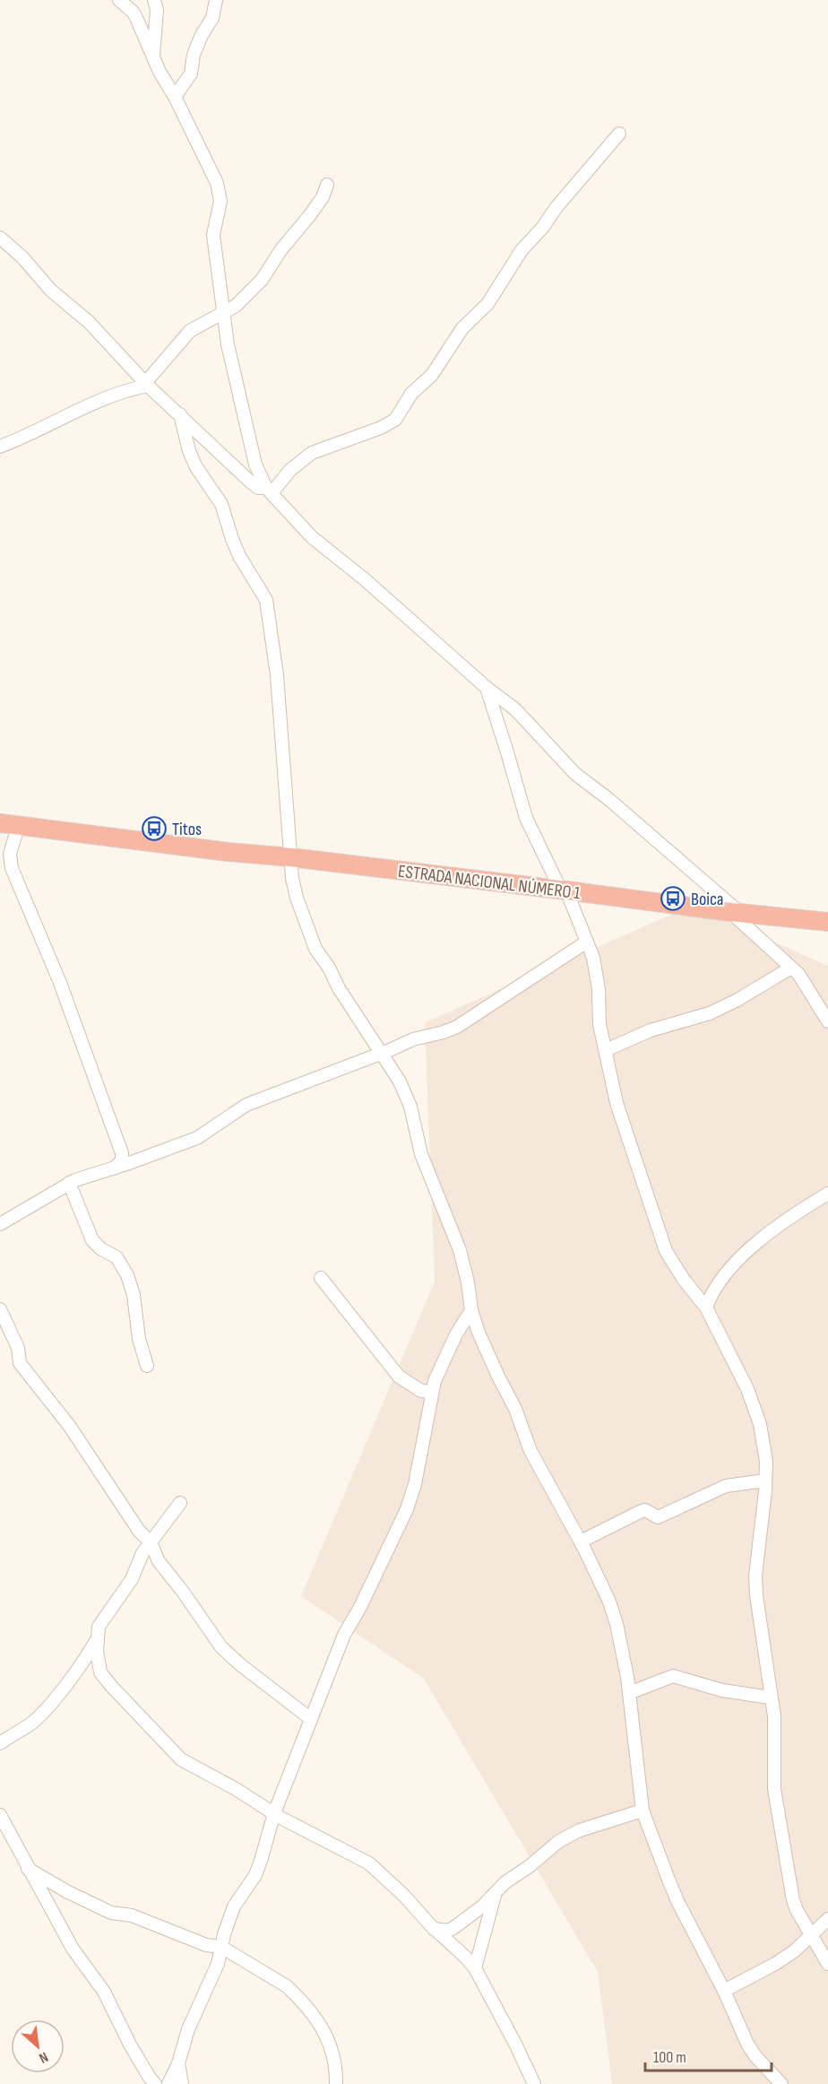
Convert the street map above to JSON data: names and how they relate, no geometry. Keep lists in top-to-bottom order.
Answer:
{
  "streets": {
    "highway": ["ESTRADA NACIONAL NÚMERO 1"]
  },
  "places": {
    "bus stop": ["Titos", "Boica"]
  },
  "scale_bar": "100 m",
  "north": "bottom right"
}
